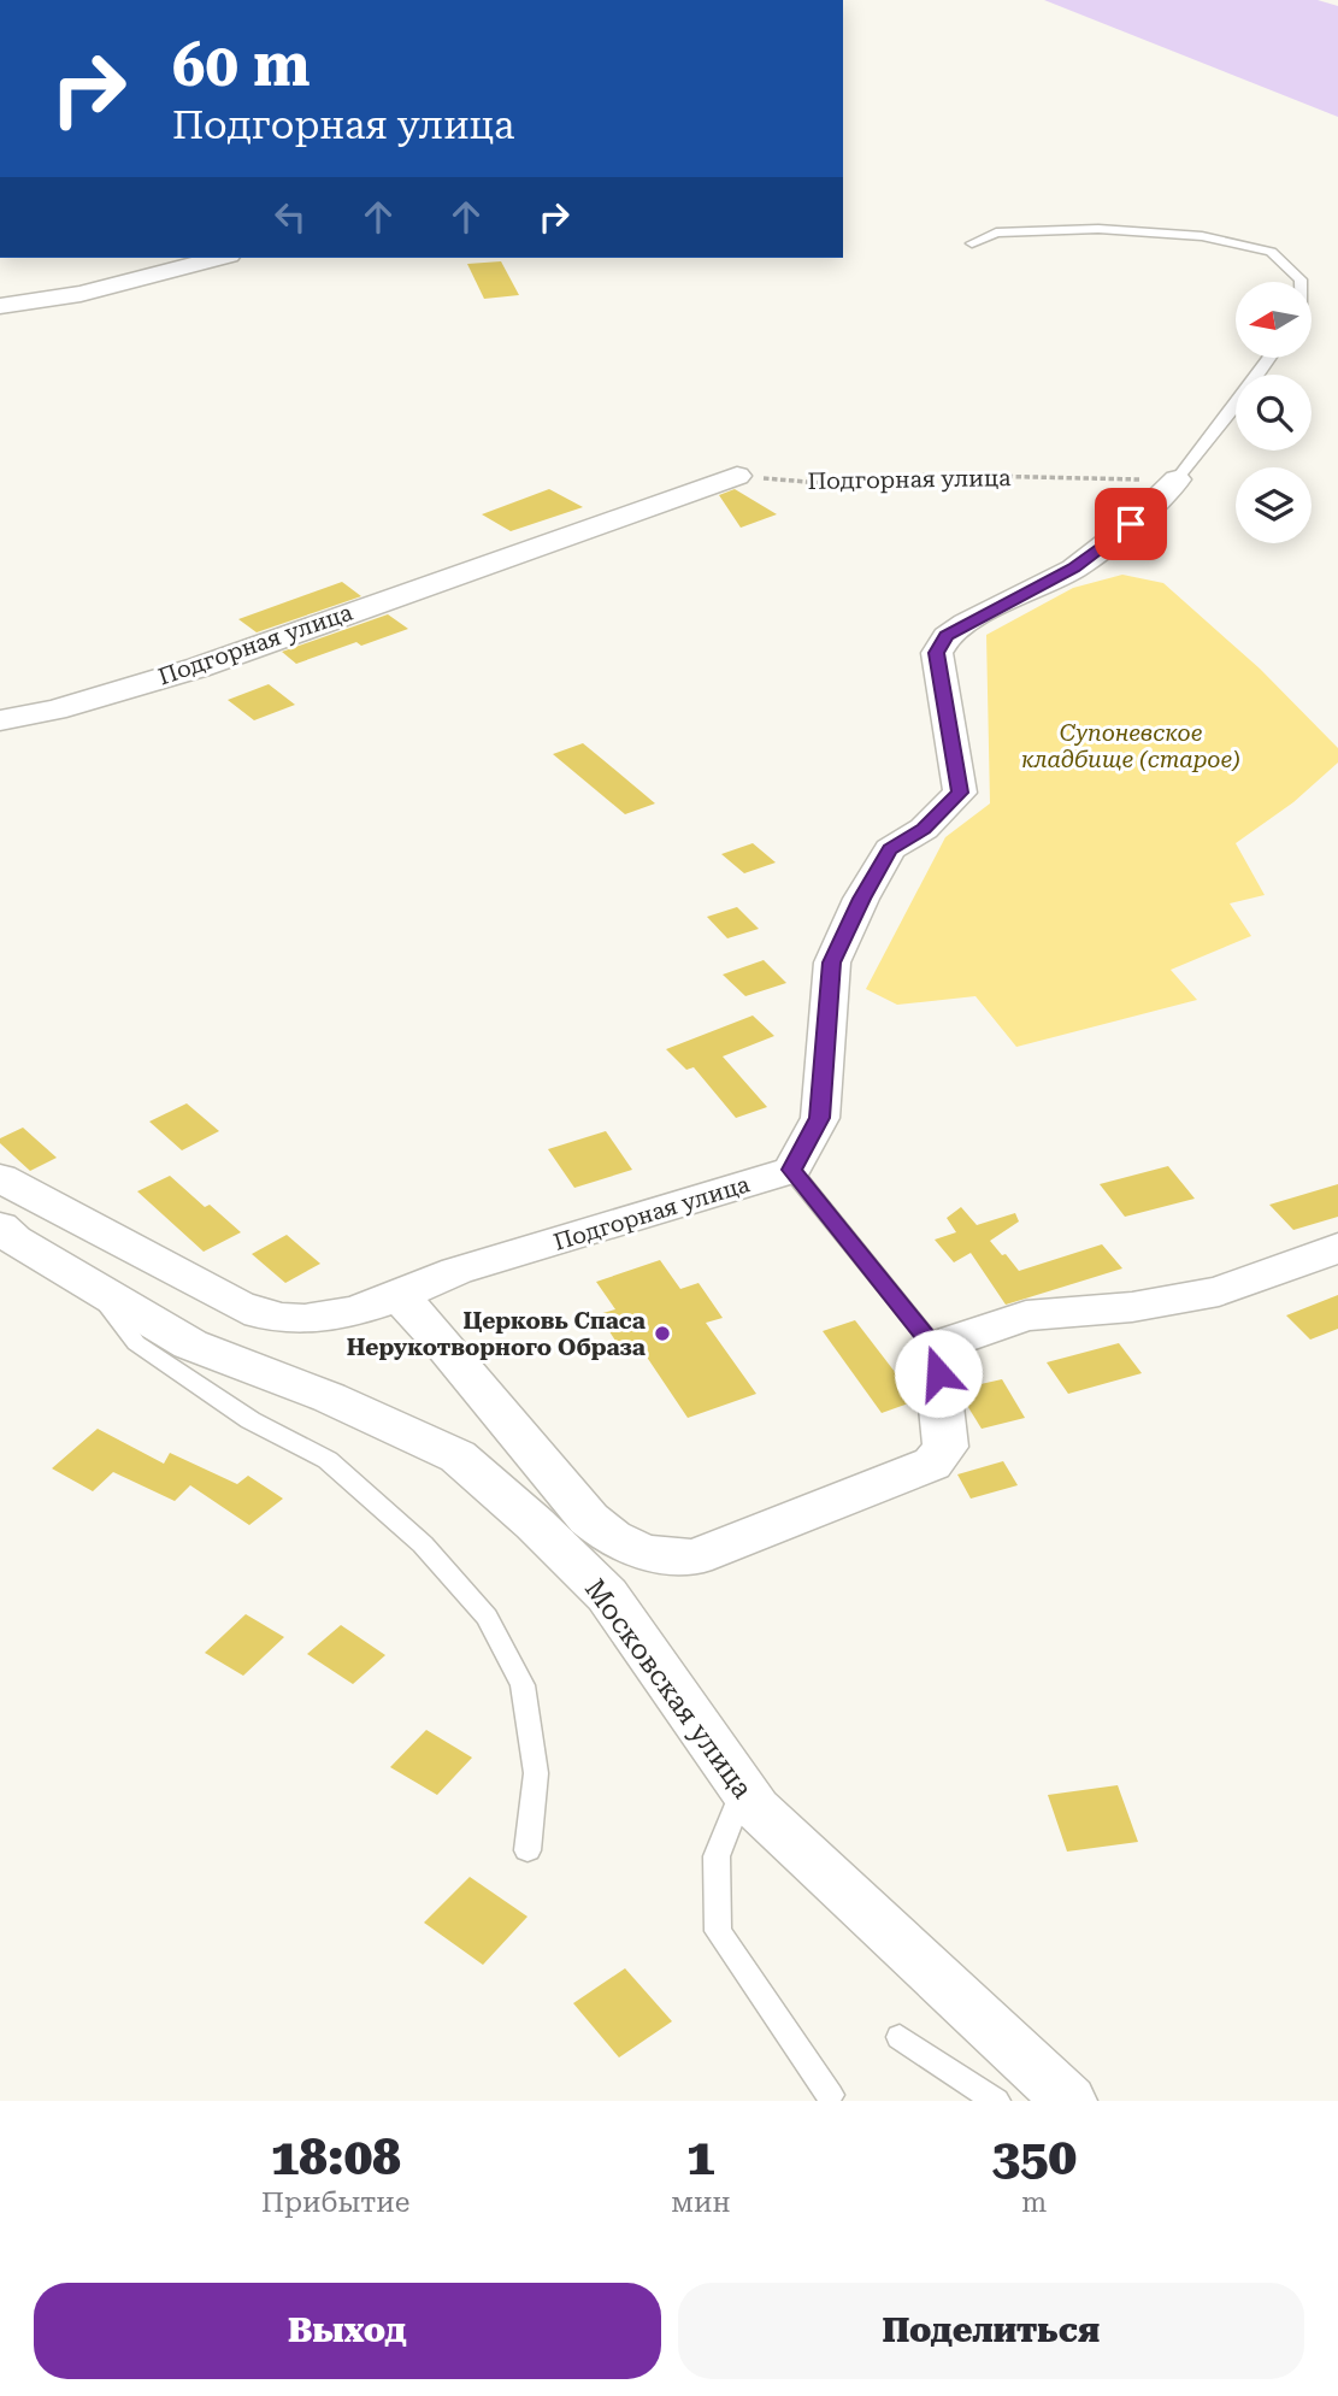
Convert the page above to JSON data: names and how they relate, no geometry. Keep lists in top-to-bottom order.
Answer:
{
  "streets": {
    "street": ["Подгорная улица", "Московская улица"]
  },
  "parks": ["Супоневское кладбище (старое)"],
  "places": ["Церковь Спаса Нерукотворного Образа"],
  "north": "left",
  "page": {
    "turn": ["60 m", "Подгорная улица"],
    "eta": [
      "18:08",
      "Прибытие",
      "1",
      "мин",
      "350",
      "m"
    ],
    "buttons": ["Выход", "Поделиться"]
  }
}
